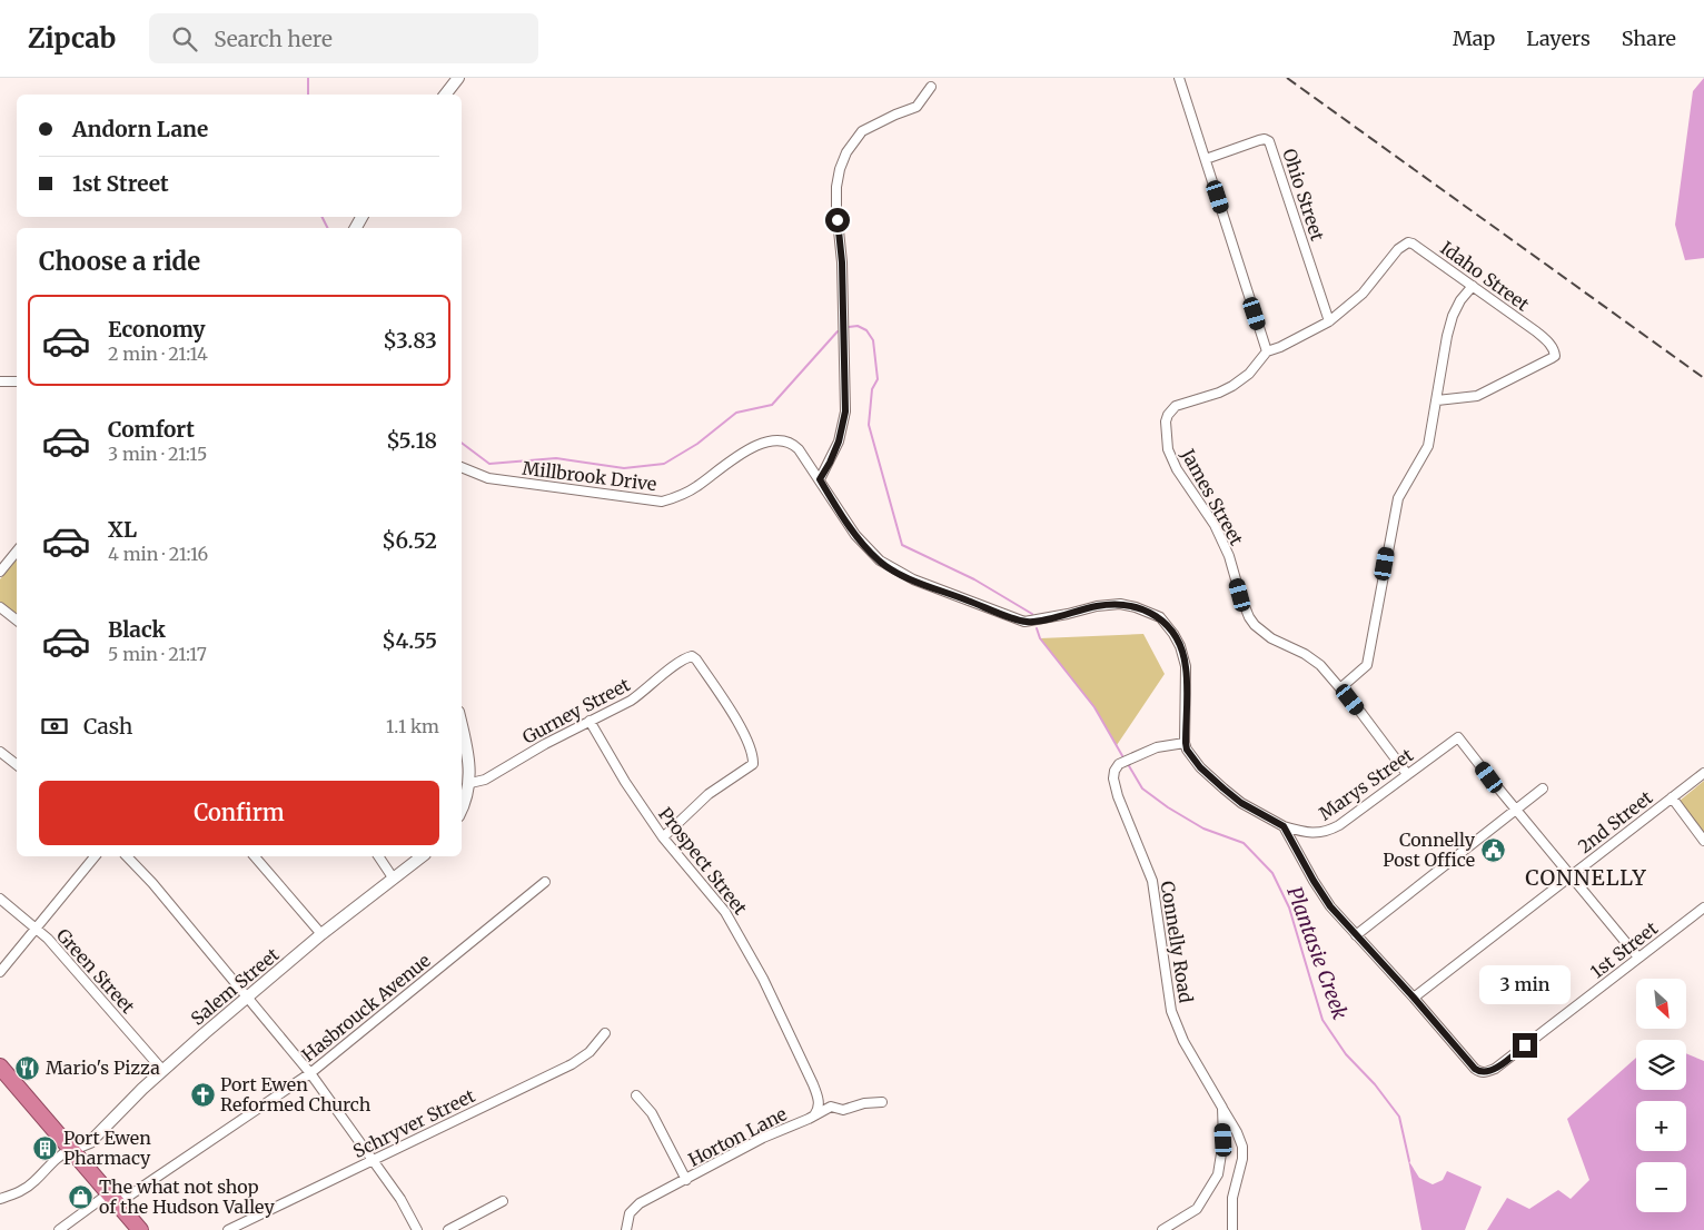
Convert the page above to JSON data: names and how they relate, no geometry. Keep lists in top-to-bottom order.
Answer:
{
  "streets": {
    "street": [
      "Ohio Street",
      "Idaho Street",
      "Millbrook Drive",
      "James Street",
      "Gurney Street",
      "Marys Street",
      "2nd Street",
      "Prospect Street",
      "Connelly Road",
      "1st Street",
      "Green Street",
      "Salem Street",
      "Hasbrouck Avenue",
      "Schryver Street",
      "Horton Lane"
    ]
  },
  "crossings": [
    ["Ohio Street", "James Street"],
    ["Idaho Street", "James Street"],
    ["Millbrook Drive", "Marys Street"],
    ["Millbrook Drive", "Connelly Road"],
    ["James Street", "Marys Street"],
    ["Gurney Street", "Prospect Street"],
    ["Marys Street", "Connelly Road"],
    ["2nd Street", "1st Street"],
    ["Prospect Street", "Horton Lane"],
    ["Green Street", "Salem Street"]
  ],
  "districts": ["CONNELLY"],
  "water": ["Plantasie Creek"],
  "places": {
    "public building": ["Connelly Post Office"],
    "restaurant": ["Mario's Pizza"],
    "church": ["Port Ewen Reformed Church"],
    "building": ["Port Ewen Pharmacy"],
    "shop": ["The what not shop of the Hudson Valley"]
  },
  "north": "bottom right",
  "page": {
    "header": "Zipcab",
    "search": "Search here",
    "nav": ["Map", "Layers", "Share"],
    "banner": ["Andorn Lane", "1st Street"],
    "heading": "Choose a ride",
    "list": [
      {
        "name": "Economy",
        "note": "2 min · 21:14",
        "value": "$3.83"
      },
      {
        "name": "Comfort",
        "note": "3 min · 21:15",
        "value": "$5.18"
      },
      {
        "name": "XL",
        "note": "4 min · 21:16",
        "value": "$6.52"
      },
      {
        "name": "Black",
        "note": "5 min · 21:17",
        "value": "$4.55"
      }
    ],
    "pay": ["Cash", "1.1 km"],
    "buttons": "Confirm",
    "bubble": "3 min",
    "map_buttons": ["+", "−"]
  }
}
